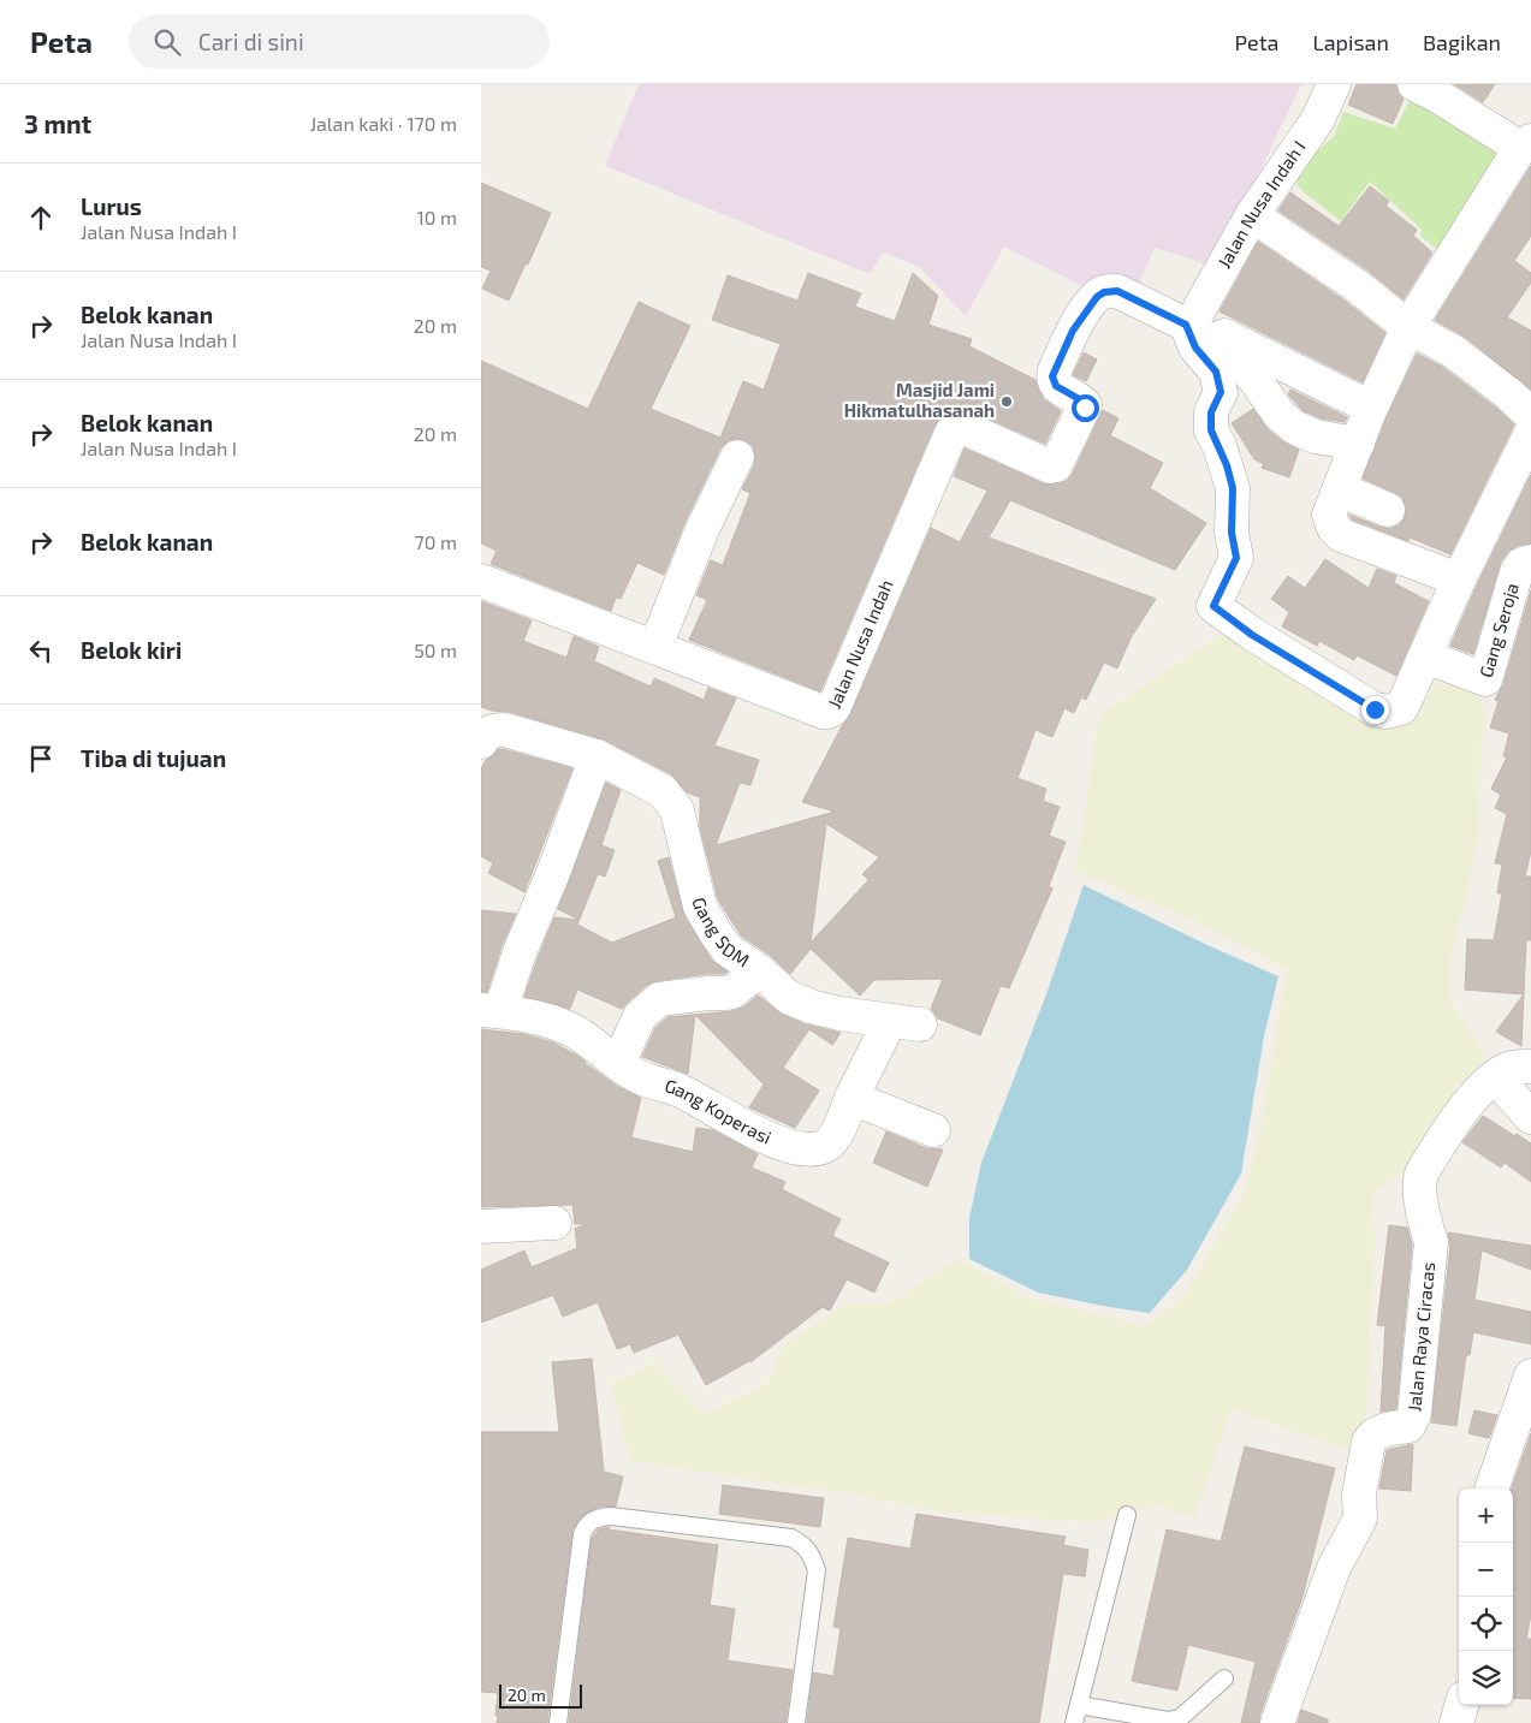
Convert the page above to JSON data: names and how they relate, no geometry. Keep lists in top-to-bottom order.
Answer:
{
  "streets": {
    "street": [
      "Jalan Nusa Indah I",
      "Gang Seroja",
      "Jalan Nusa Indah",
      "Gang SDM",
      "Gang Koperasi",
      "Jalan Raya Ciracas"
    ]
  },
  "crossings": [
    ["Jalan Nusa Indah I", "Jalan Nusa Indah"],
    ["Gang SDM", "Gang Koperasi"]
  ],
  "places": ["Masjid Jami Hikmatulhasanah"],
  "scale_bar": "20 m",
  "page": {
    "header": "Peta",
    "search": "Cari di sini",
    "nav": ["Peta", "Lapisan", "Bagikan"],
    "heading": ["3 mnt", "Jalan kaki · 170 m"],
    "list": [
      ["Lurus", "Jalan Nusa Indah I", "10 m"],
      ["Belok kanan", "Jalan Nusa Indah I", "20 m"],
      ["Belok kanan", "Jalan Nusa Indah I", "20 m"],
      ["Belok kanan", "70 m"],
      ["Belok kiri", "50 m"],
      "Tiba di tujuan"
    ],
    "map_buttons": ["+", "−"],
    "scale": "20 m"
  }
}
